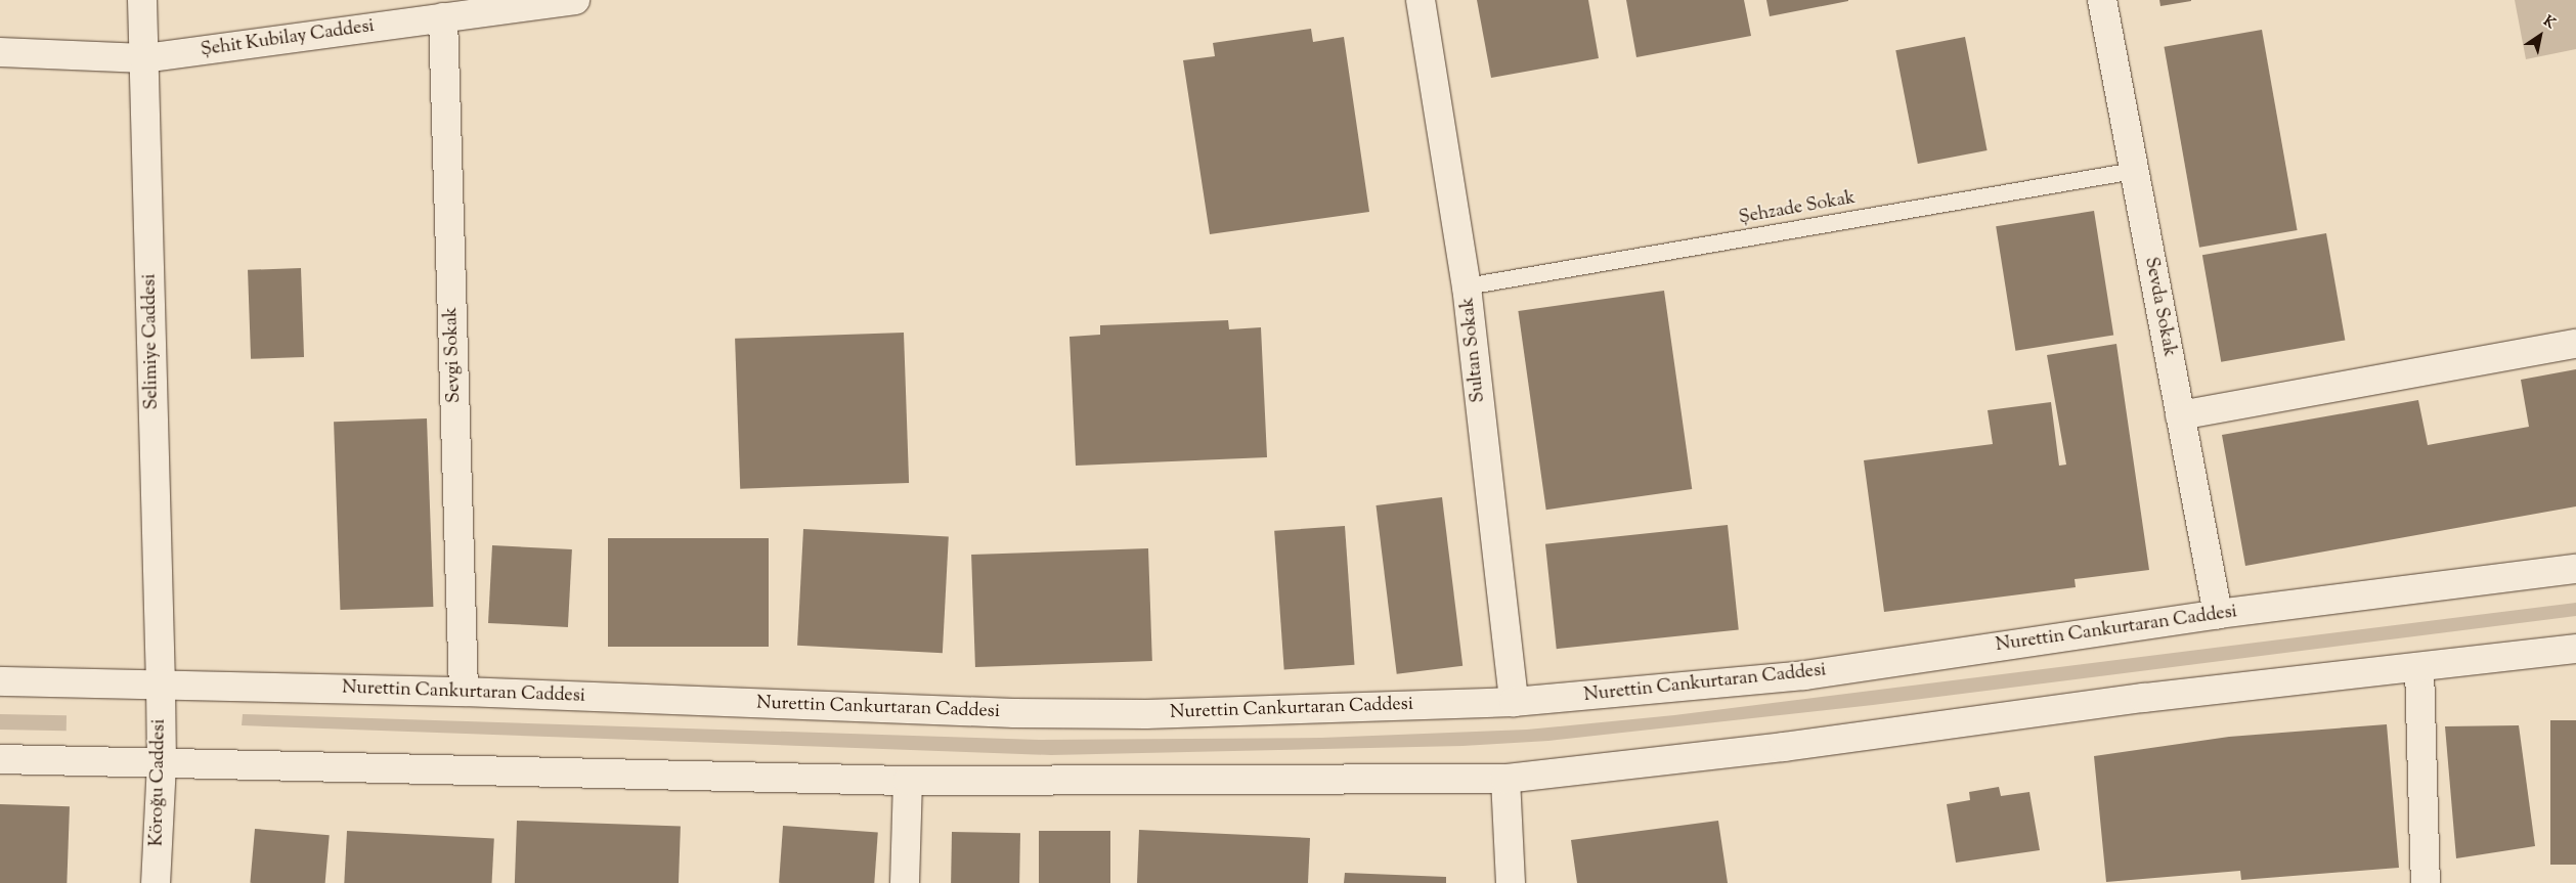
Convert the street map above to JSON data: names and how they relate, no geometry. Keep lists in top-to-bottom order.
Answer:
{
  "streets": {
    "street": [
      "Şehit Kubilay Caddesi",
      "Sevda Sokak",
      "Selimiye Caddesi",
      "Sultan Sokak",
      "Sevgi Sokak",
      "Nurettin Cankurtaran Caddesi",
      "Köroğu Caddesi"
    ],
    "lane": ["Şehzade Sokak"]
  },
  "crossings": [
    ["Şehit Kubilay Caddesi", "Selimiye Caddesi"],
    ["Şehit Kubilay Caddesi", "Sevgi Sokak"],
    ["Şehzade Sokak", "Sevda Sokak"],
    ["Şehzade Sokak", "Sultan Sokak"],
    ["Sevda Sokak", "Nurettin Cankurtaran Caddesi"],
    ["Selimiye Caddesi", "Nurettin Cankurtaran Caddesi"],
    ["Selimiye Caddesi", "Köroğu Caddesi"],
    ["Sultan Sokak", "Nurettin Cankurtaran Caddesi"],
    ["Sevgi Sokak", "Nurettin Cankurtaran Caddesi"],
    ["Nurettin Cankurtaran Caddesi", "Köroğu Caddesi"]
  ],
  "north": "top right"
}
